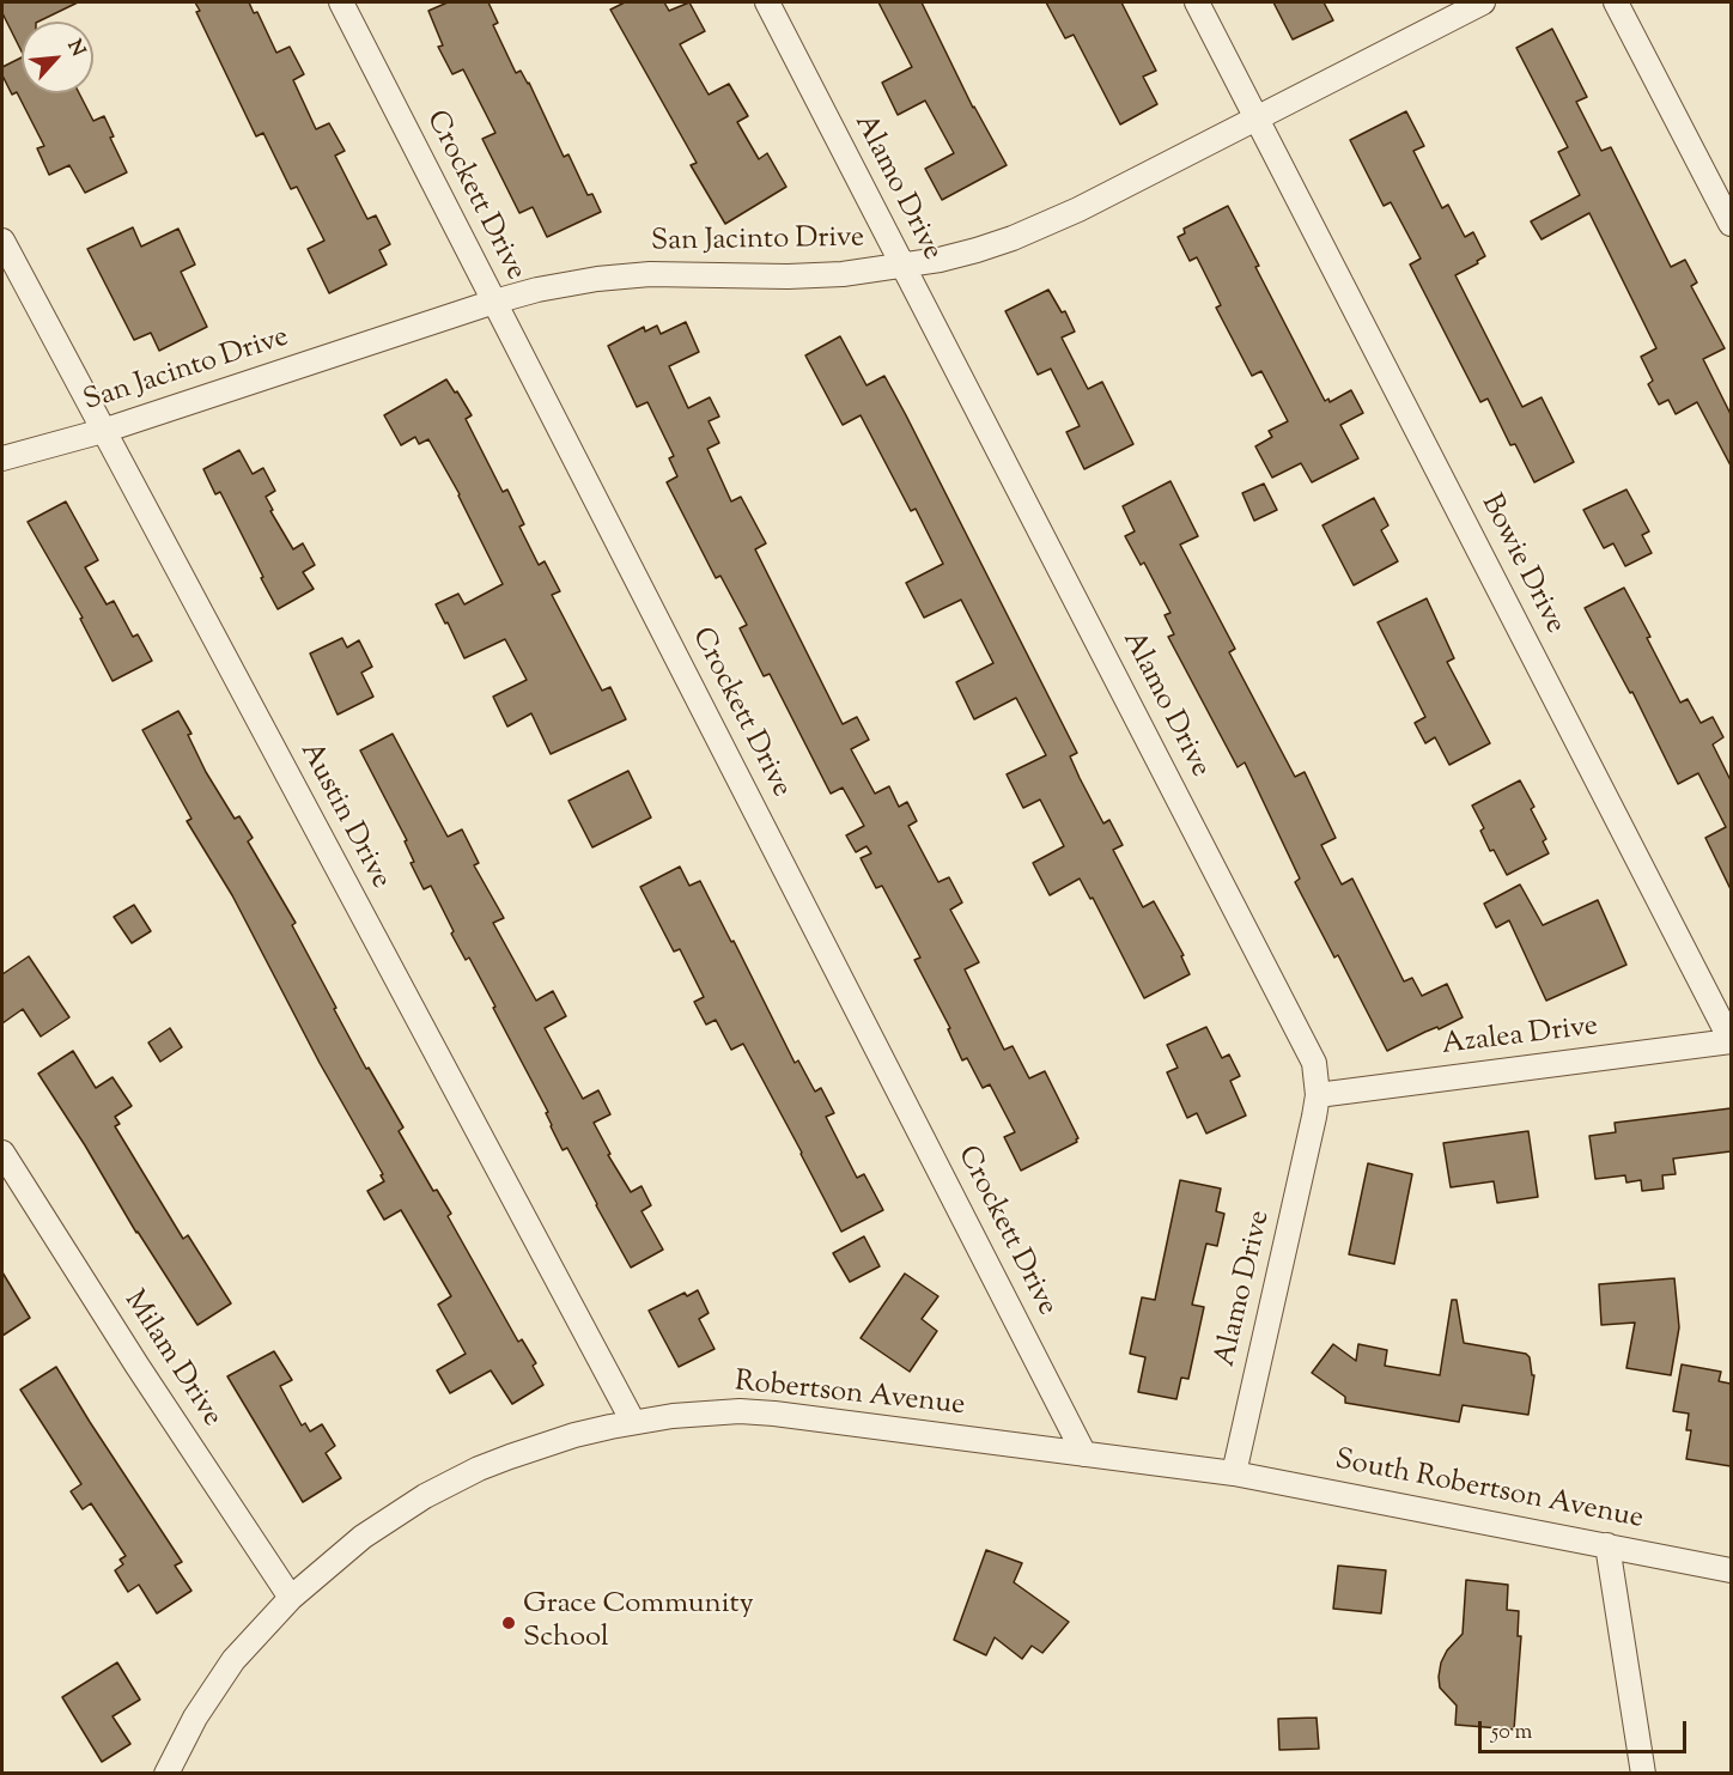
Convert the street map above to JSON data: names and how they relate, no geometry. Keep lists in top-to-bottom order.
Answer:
{
  "streets": {
    "street": [
      "Alamo Drive",
      "Crockett Drive",
      "San Jacinto Drive",
      "Bowie Drive",
      "Austin Drive",
      "Azalea Drive",
      "Milam Drive",
      "Robertson Avenue",
      "South Robertson Avenue"
    ]
  },
  "crossings": [
    ["Alamo Drive", "San Jacinto Drive"],
    ["Alamo Drive", "Azalea Drive"],
    ["Alamo Drive", "Robertson Avenue"],
    ["Alamo Drive", "South Robertson Avenue"],
    ["Crockett Drive", "San Jacinto Drive"],
    ["Crockett Drive", "Robertson Avenue"],
    ["San Jacinto Drive", "Bowie Drive"],
    ["San Jacinto Drive", "Austin Drive"],
    ["Bowie Drive", "Azalea Drive"],
    ["Austin Drive", "Robertson Avenue"],
    ["Milam Drive", "Robertson Avenue"],
    ["Robertson Avenue", "South Robertson Avenue"]
  ],
  "places": ["Grace Community School"],
  "scale_bar": "50 m",
  "north": "top right"
}
